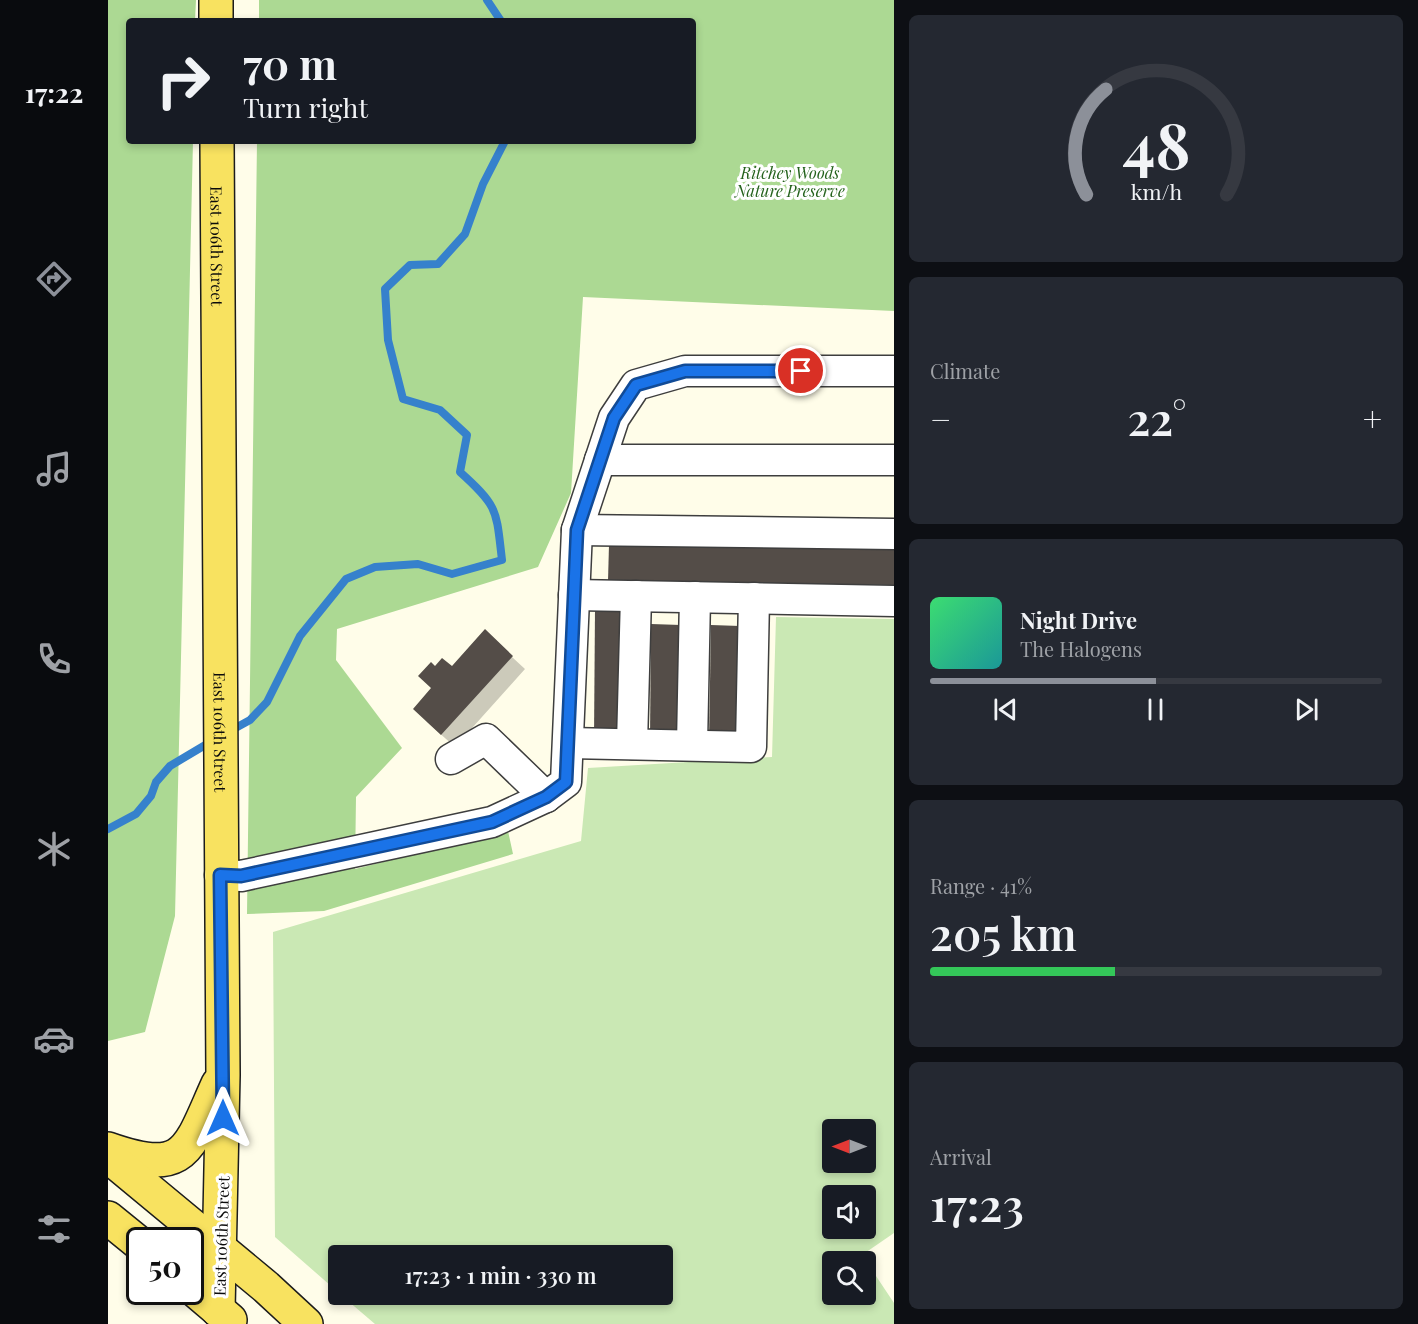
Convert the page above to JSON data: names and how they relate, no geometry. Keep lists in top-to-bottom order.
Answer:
{
  "streets": {
    "main road": ["East 106th Street"]
  },
  "parks": ["Ritchey Woods Nature Preserve"],
  "north": "left",
  "page": {
    "tabs": "17:22",
    "turn": ["70 m", "Turn right"],
    "tile": [
      "Climate",
      ["Range · 41%", "205 km"],
      ["Arrival", "17:23"]
    ],
    "heat": ["−", "22°", "+"],
    "song": ["Night Drive", "The Halogens"],
    "limit": "50",
    "trip": "17:23 · 1 min · 330 m",
    "gauge": ["48", "km/h"]
  }
}
